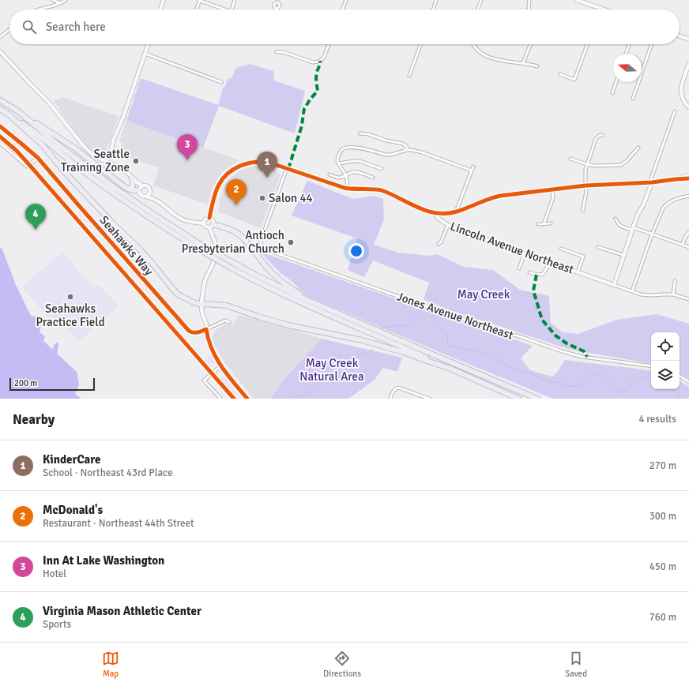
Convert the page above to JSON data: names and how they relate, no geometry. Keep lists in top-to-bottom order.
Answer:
{
  "streets": {
    "street": ["Seahawks Way", "Lincoln Avenue Northeast", "Jones Avenue Northeast"]
  },
  "crossings": [
    ["Lincoln Avenue Northeast", "Jones Avenue Northeast"]
  ],
  "parks": ["May Creek", "May Creek Natural Area"],
  "places": [
    "Seattle Training Zone",
    "Salon 44",
    "Antioch Presbyterian Church",
    "Seahawks Practice Field"
  ],
  "scale_bar": "200 m",
  "north": "left",
  "page": {
    "search": "Search here",
    "pins": [
      "3",
      "1",
      "2",
      "4"
    ],
    "scale": "200 m",
    "heading": ["Nearby", "4 results"],
    "list": [
      {
        "mark": "1",
        "name": "KinderCare",
        "note": "School · Northeast 43rd Place",
        "value": "270 m"
      },
      {
        "mark": "2",
        "name": "McDonald's",
        "note": "Restaurant · Northeast 44th Street",
        "value": "300 m"
      },
      {
        "mark": "3",
        "name": "Inn At Lake Washington",
        "note": "Hotel",
        "value": "450 m"
      },
      {
        "mark": "4",
        "name": "Virginia Mason Athletic Center",
        "note": "Sports",
        "value": "760 m"
      }
    ],
    "nav": ["Map", "Directions", "Saved"]
  }
}
